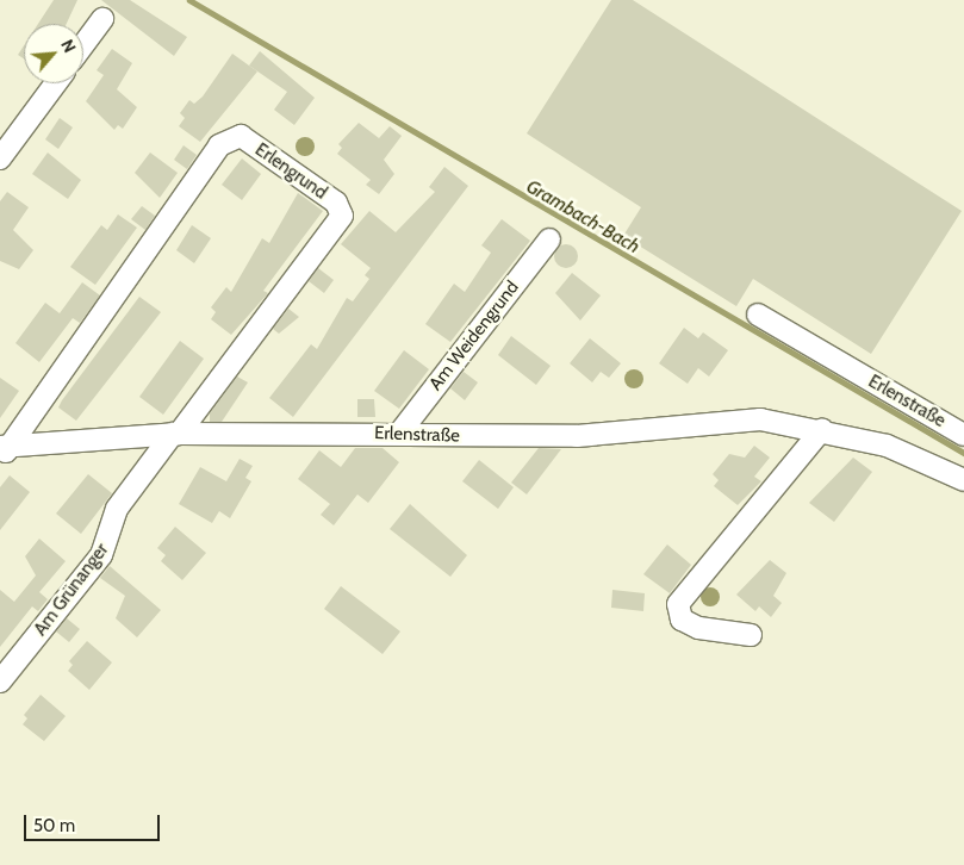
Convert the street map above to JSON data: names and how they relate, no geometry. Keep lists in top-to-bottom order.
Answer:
{
  "streets": {
    "street": [
      "Erlengrund",
      "Am Weidengrund",
      "Erlenstraße",
      "Am Grünanger"
    ]
  },
  "crossings": [
    ["Erlengrund", "Erlenstraße"],
    ["Erlengrund", "Am Grünanger"],
    ["Am Weidengrund", "Erlenstraße"],
    ["Erlenstraße", "Am Grünanger"]
  ],
  "water": ["Grambach-Bach"],
  "scale_bar": "50 m",
  "north": "top right"
}
